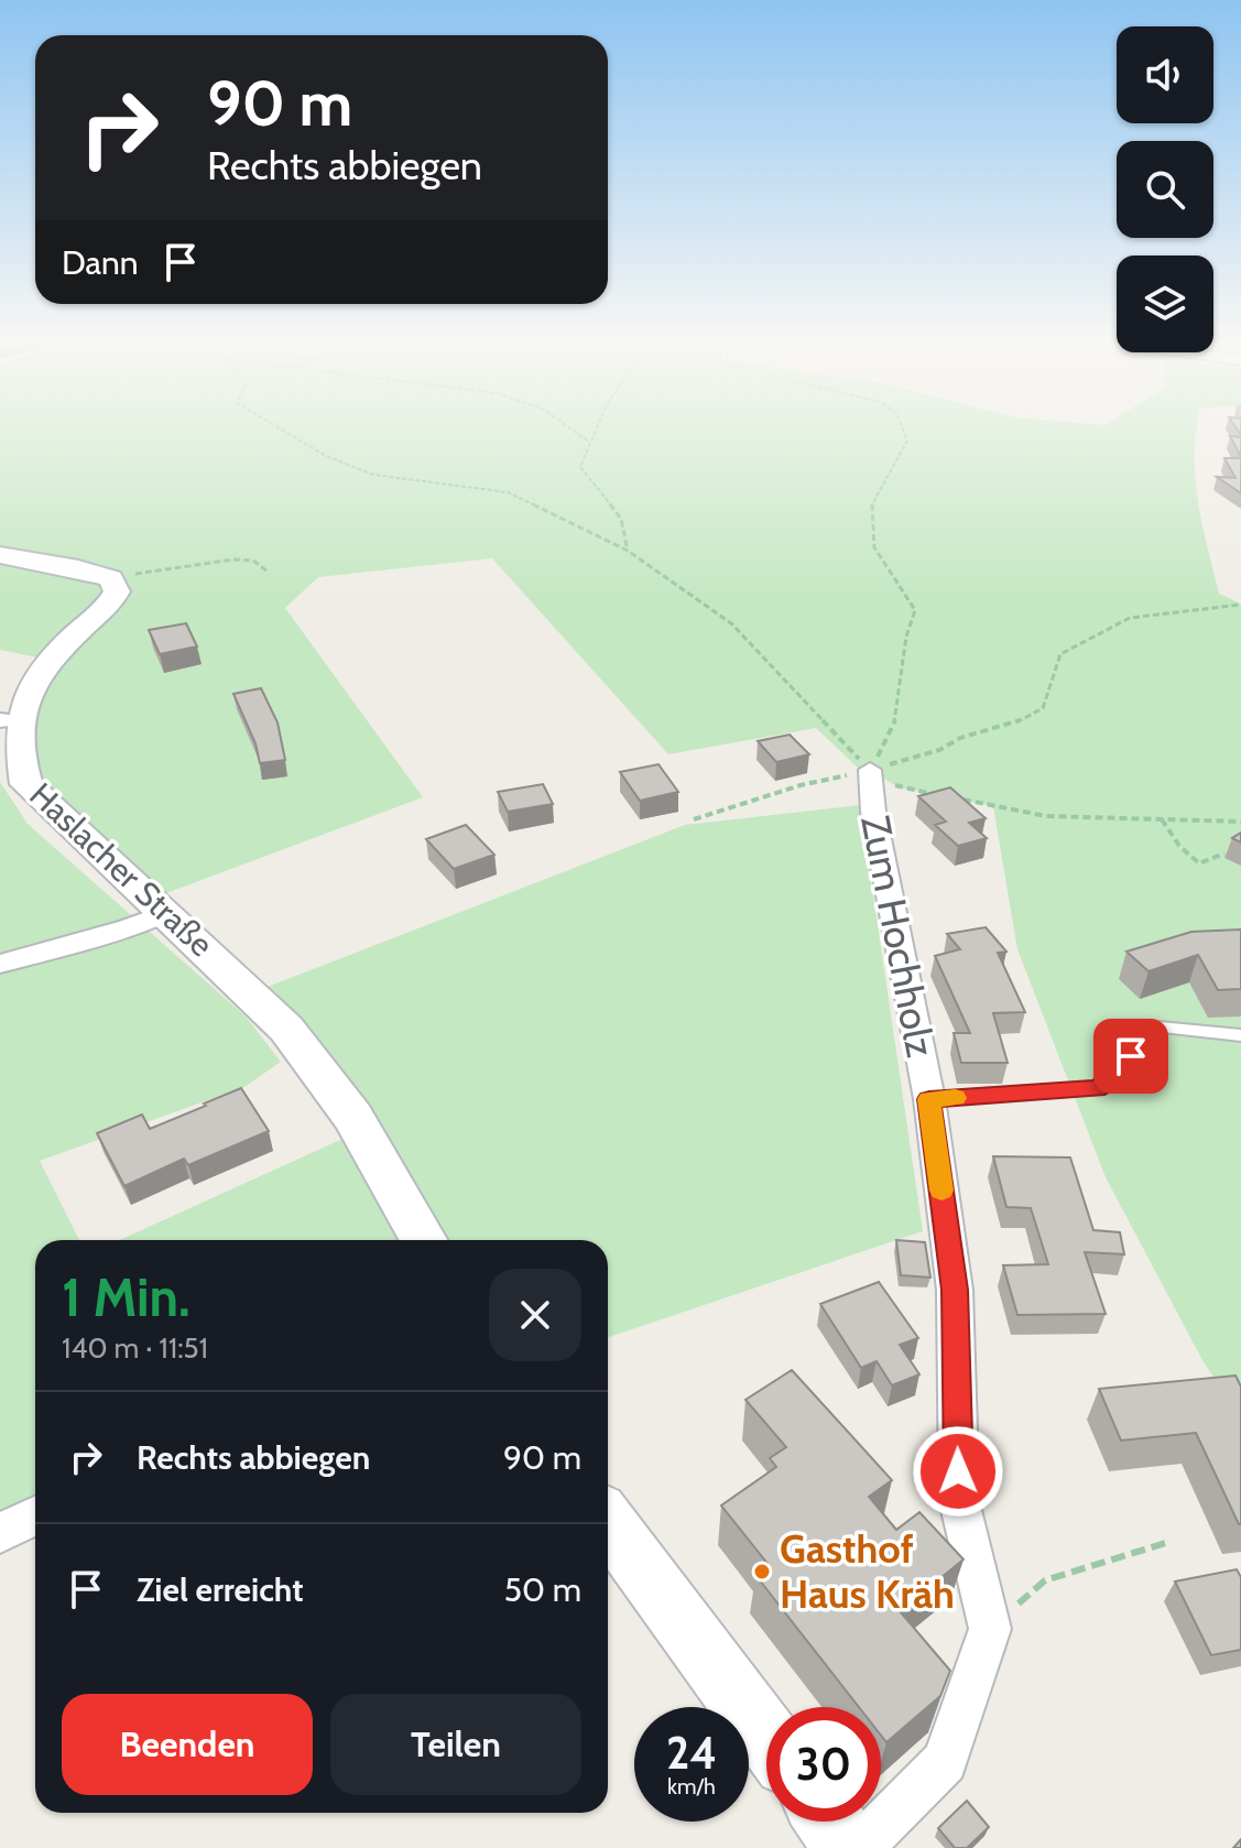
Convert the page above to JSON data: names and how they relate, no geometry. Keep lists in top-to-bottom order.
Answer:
{
  "streets": {
    "street": ["Haslacher Straße", "Zum Hochholz"]
  },
  "places": ["Gasthof Haus Kräh"],
  "page": {
    "turn": ["90 m", "Rechts abbiegen"],
    "then": "Dann",
    "heading": ["1 Min.", "140 m · 11:51"],
    "list": [
      {
        "name": "Rechts abbiegen",
        "value": "90 m"
      },
      {
        "name": "Ziel erreicht",
        "value": "50 m"
      }
    ],
    "buttons": ["Beenden", "Teilen"],
    "speed": "24 km/h",
    "limit": "30"
  }
}
